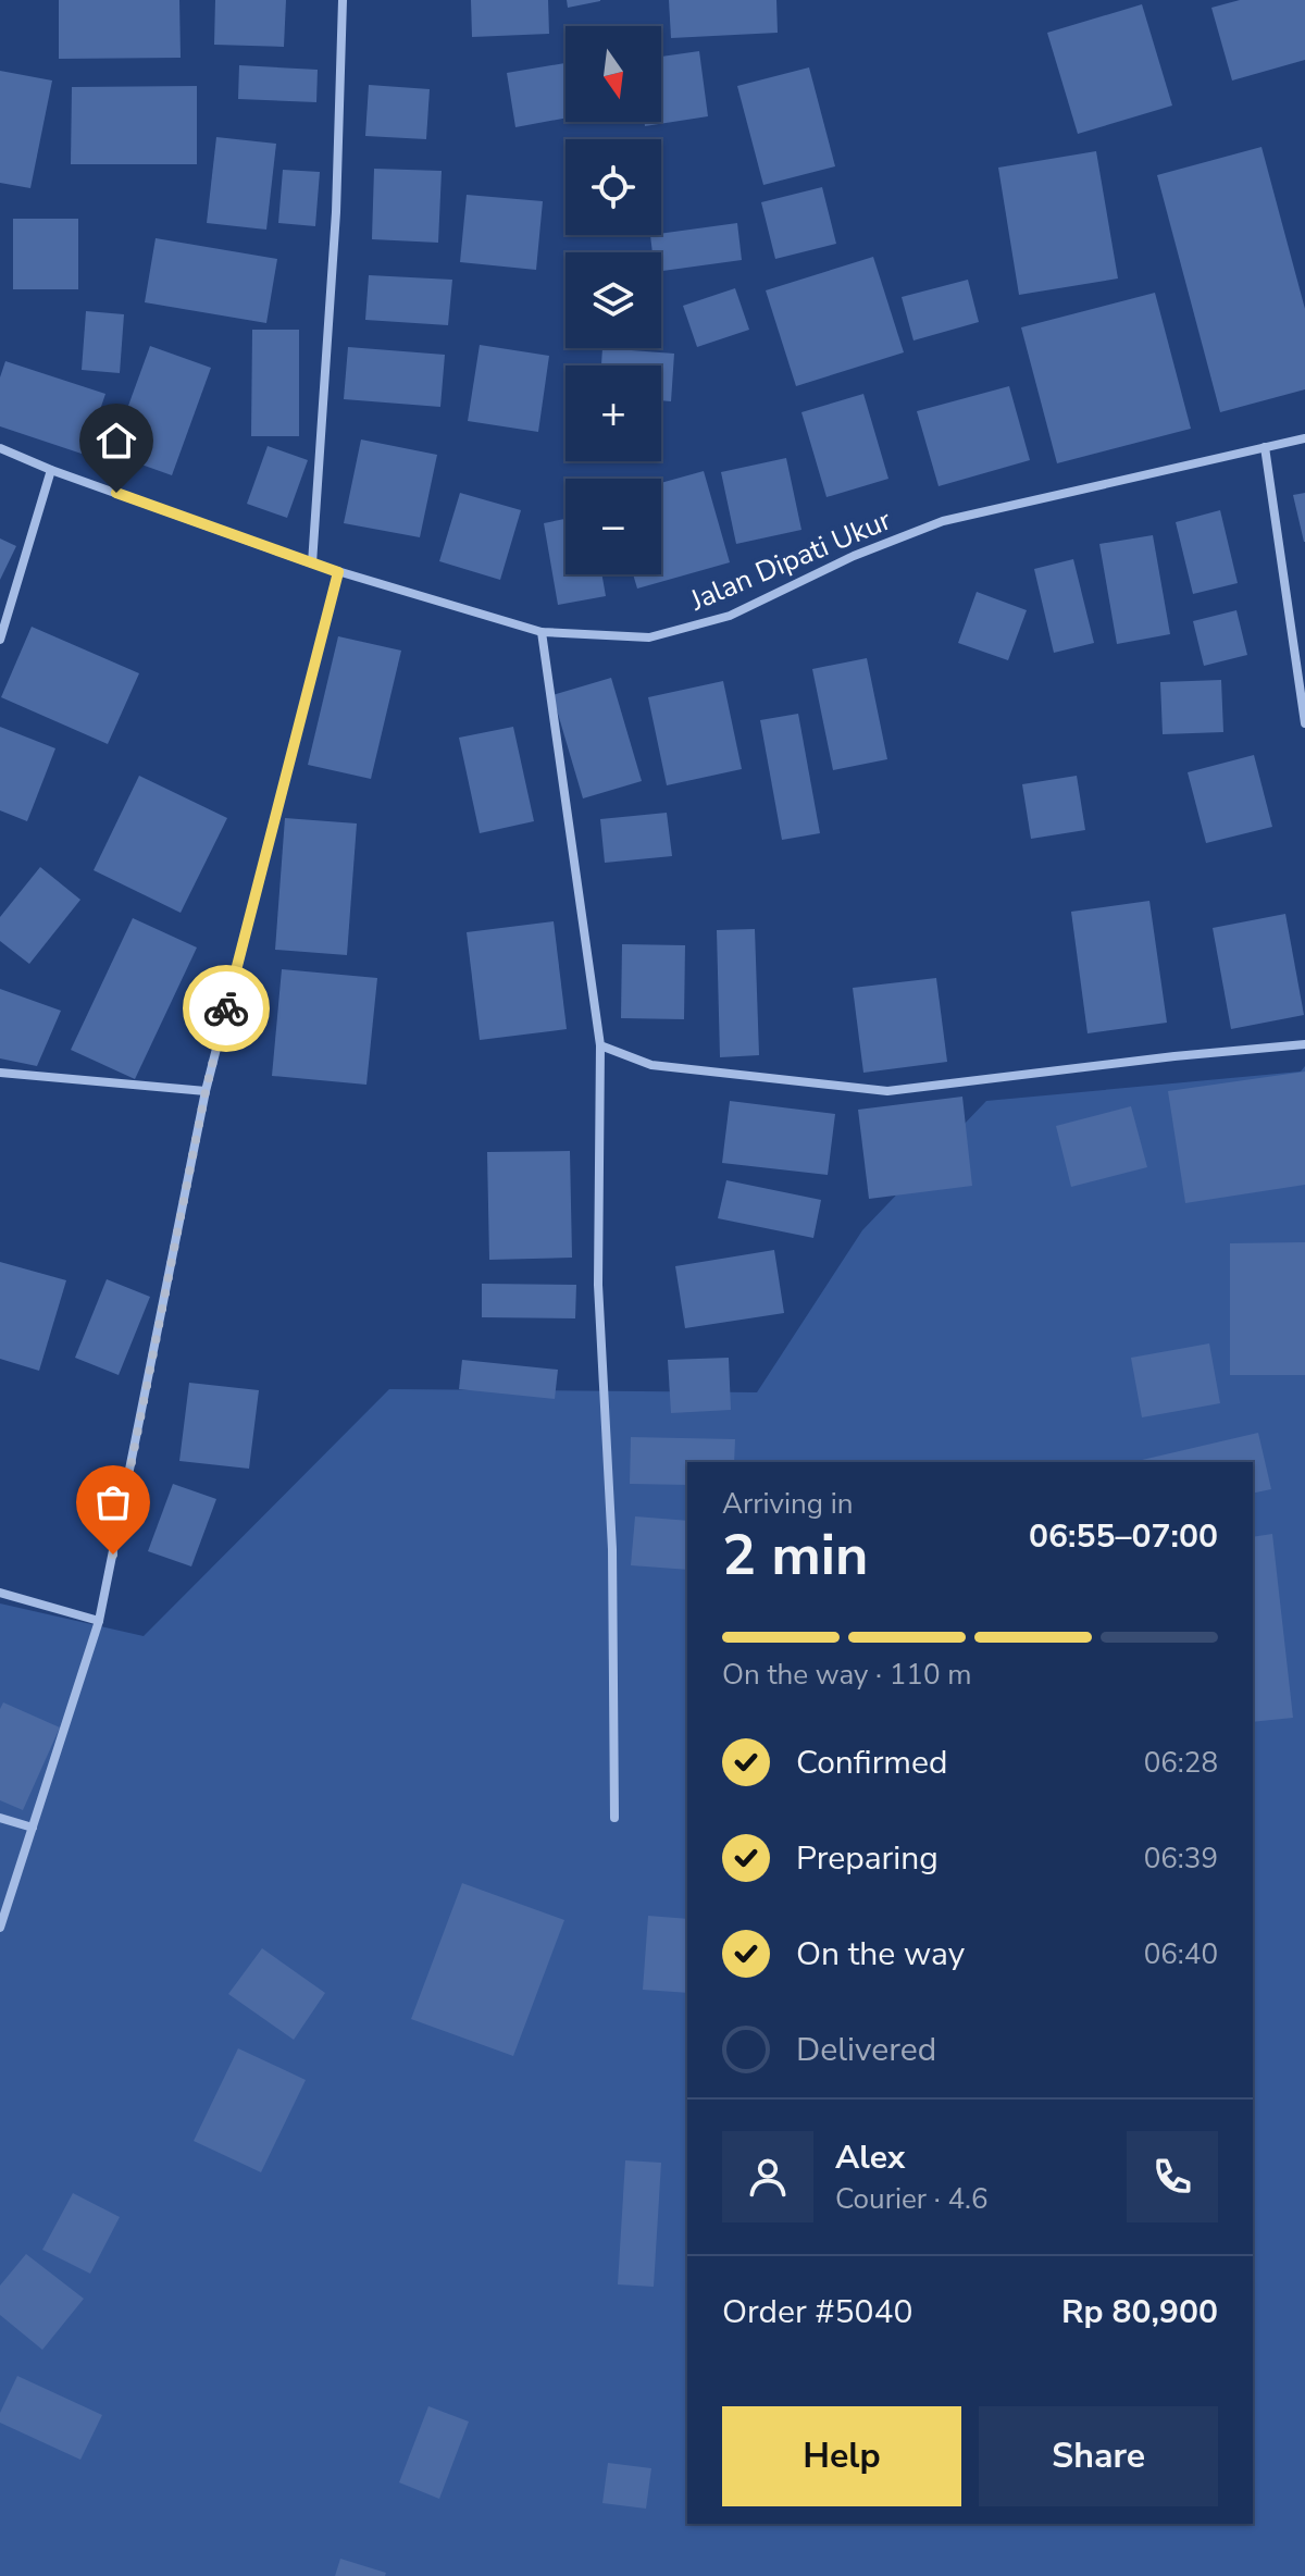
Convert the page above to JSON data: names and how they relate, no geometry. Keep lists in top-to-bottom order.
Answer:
{
  "streets": {
    "street": ["Jalan Dipati Ukur"]
  },
  "north": "bottom",
  "page": {
    "map_buttons": ["+", "−"],
    "heading": ["2 min", "Arriving in", "06:55–07:00"],
    "panel": [
      "Alex",
      "Courier · 4.6",
      "Order #5040",
      "Rp 80,900"
    ],
    "bar": "On the way · 110 m",
    "list": [
      ["Confirmed", "06:28"],
      ["Preparing", "06:39"],
      ["On the way", "06:40"],
      "Delivered"
    ],
    "buttons": ["Help", "Share"]
  }
}
